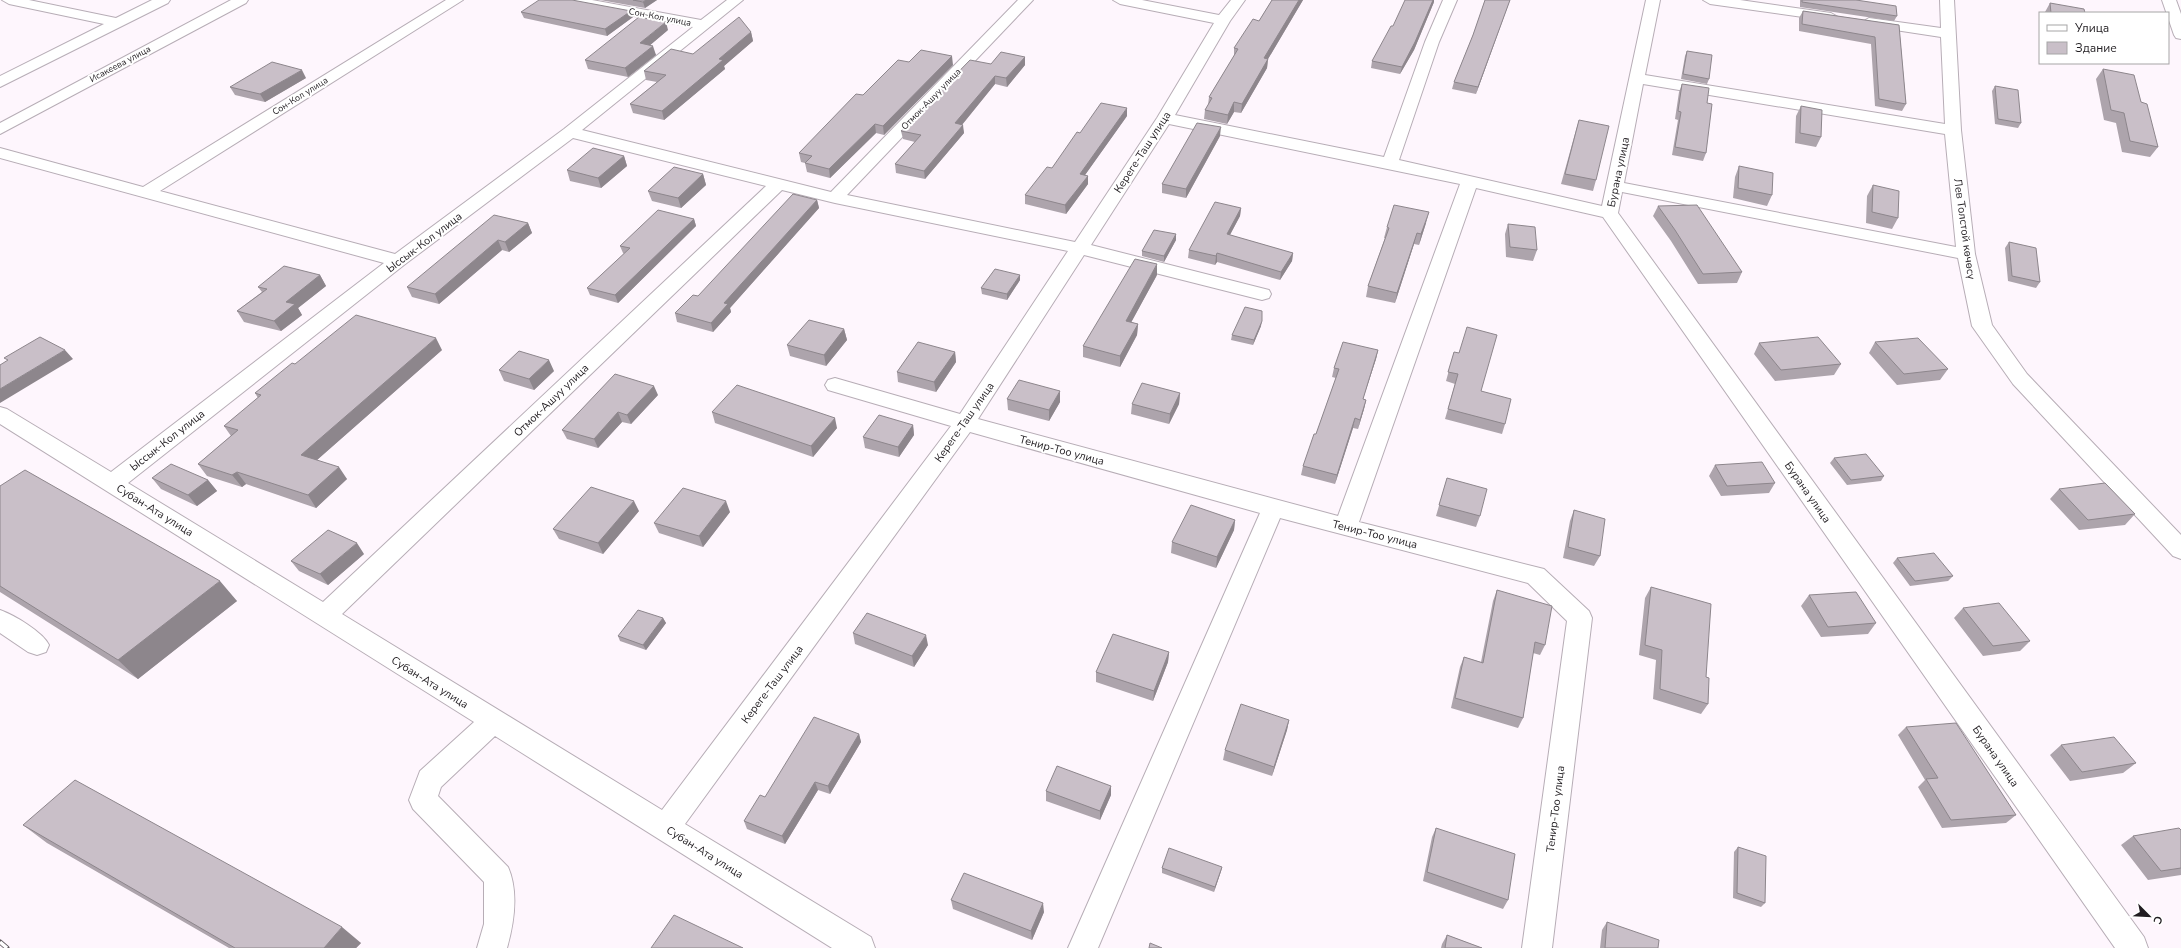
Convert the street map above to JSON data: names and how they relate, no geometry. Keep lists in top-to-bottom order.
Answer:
{
  "streets": {
    "street": [
      "Сон-Кол улица",
      "Исакеева улица",
      "Отмок-Ашуу улица",
      "Кереге-Таш улица",
      "Бурана улица",
      "Лев Толстой көчөсү",
      "Ыссык-Кол улица",
      "Тенир-Тоо улица",
      "Субан-Ата улица"
    ]
  },
  "crossings": [
    ["Сон-Кол улица", "Ыссык-Кол улица"],
    ["Отмок-Ашуу улица", "Субан-Ата улица"],
    ["Кереге-Таш улица", "Тенир-Тоо улица"],
    ["Кереге-Таш улица", "Субан-Ата улица"],
    ["Ыссык-Кол улица", "Субан-Ата улица"]
  ],
  "legend": ["Улица", "Здание"],
  "north": "bottom right"
}
